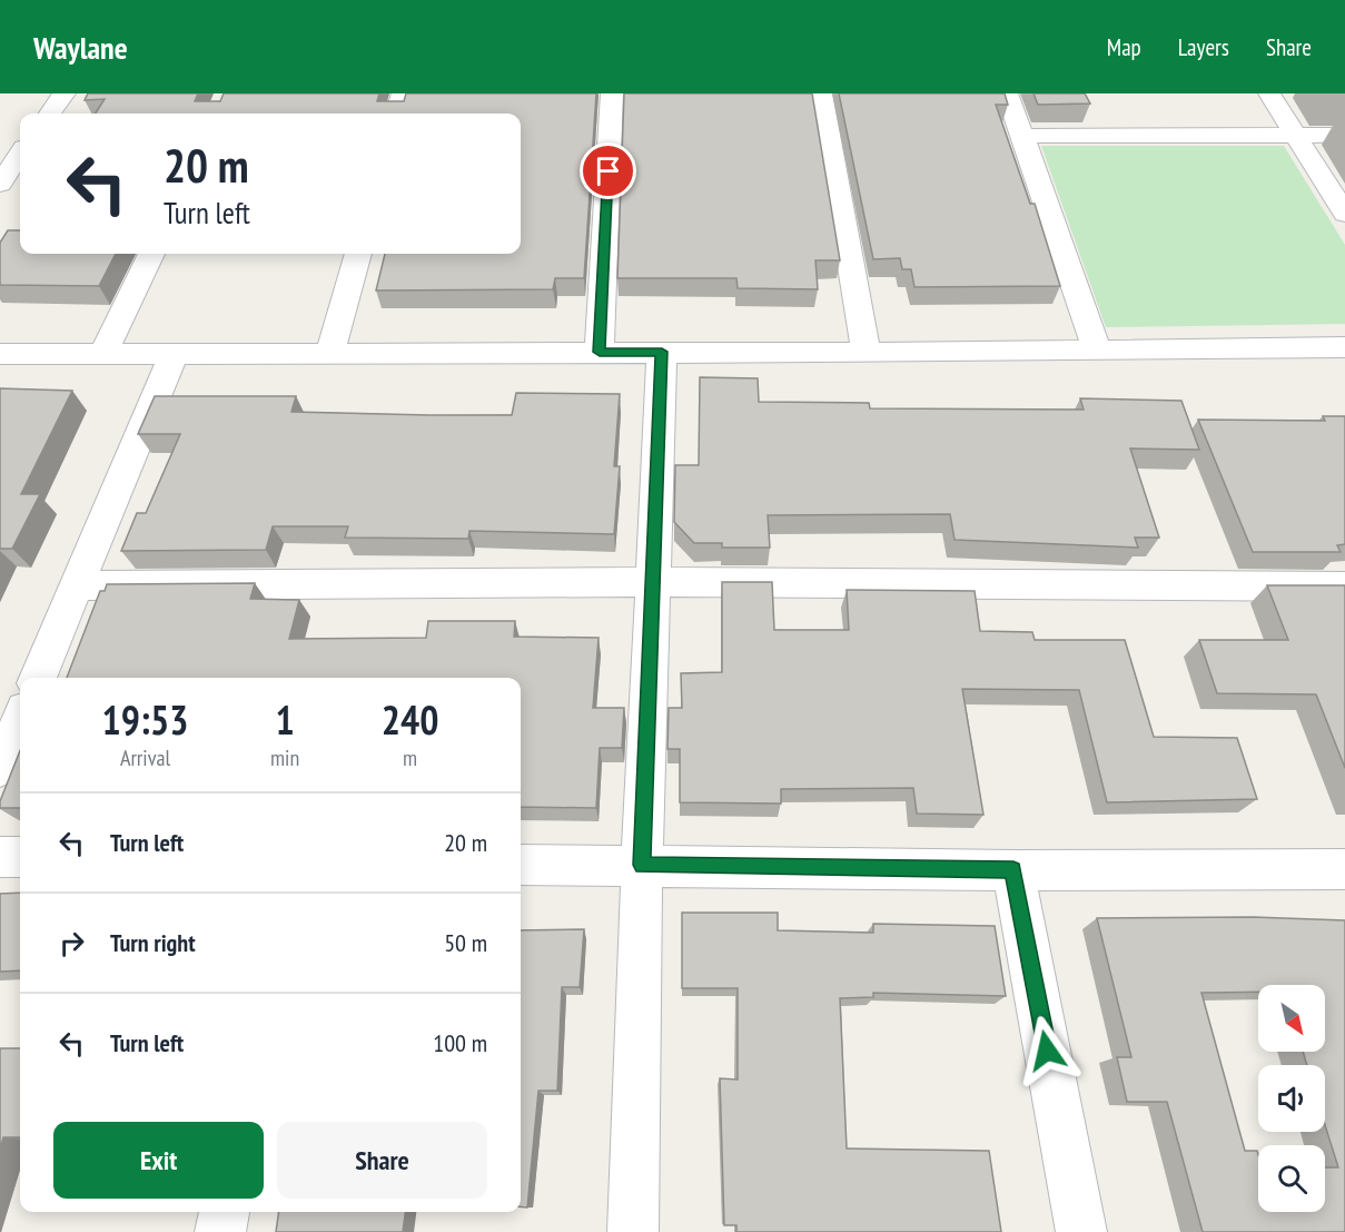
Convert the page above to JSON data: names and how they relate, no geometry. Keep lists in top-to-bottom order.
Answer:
{
  "north": "bottom right",
  "page": {
    "header": "Waylane",
    "nav": ["Map", "Layers", "Share"],
    "turn": ["20 m", "Turn left"],
    "eta": [
      "19:53",
      "Arrival",
      "1",
      "min",
      "240",
      "m"
    ],
    "list": [
      {
        "name": "Turn left",
        "value": "20 m"
      },
      {
        "name": "Turn right",
        "value": "50 m"
      },
      {
        "name": "Turn left",
        "value": "100 m"
      }
    ],
    "buttons": ["Exit", "Share"]
  }
}
